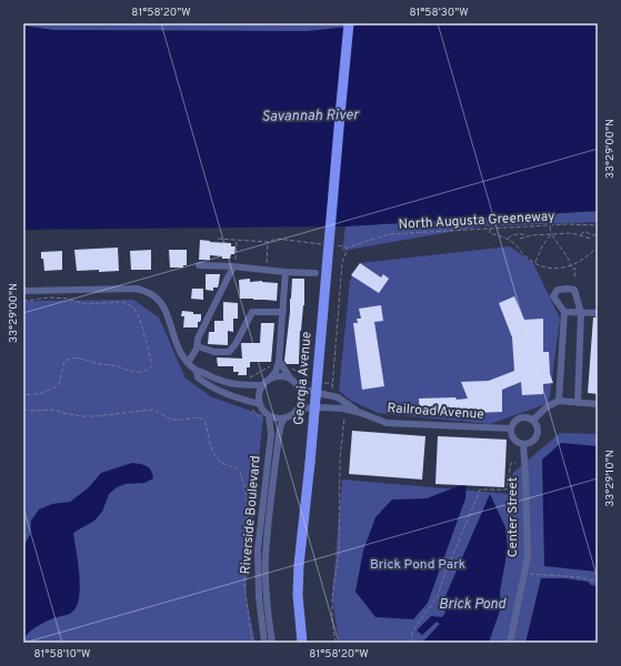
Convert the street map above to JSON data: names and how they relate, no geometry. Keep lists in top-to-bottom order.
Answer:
{
  "streets": {
    "main road": ["Georgia Avenue"],
    "street": ["Railroad Avenue", "Riverside Boulevard", "Center Street"],
    "path": ["North Augusta Greeneway"]
  },
  "crossings": [
    ["Railroad Avenue", "Riverside Boulevard"],
    ["Railroad Avenue", "Center Street"]
  ],
  "water": ["Savannah River", "Brick Pond"],
  "parks": ["Brick Pond Park"],
  "coordinates": [
    "81°58'20\"W",
    "81°58'30\"W",
    "33°29'00\"N",
    "33°29'10\"N",
    "81°58'10\"W"
  ]
}
